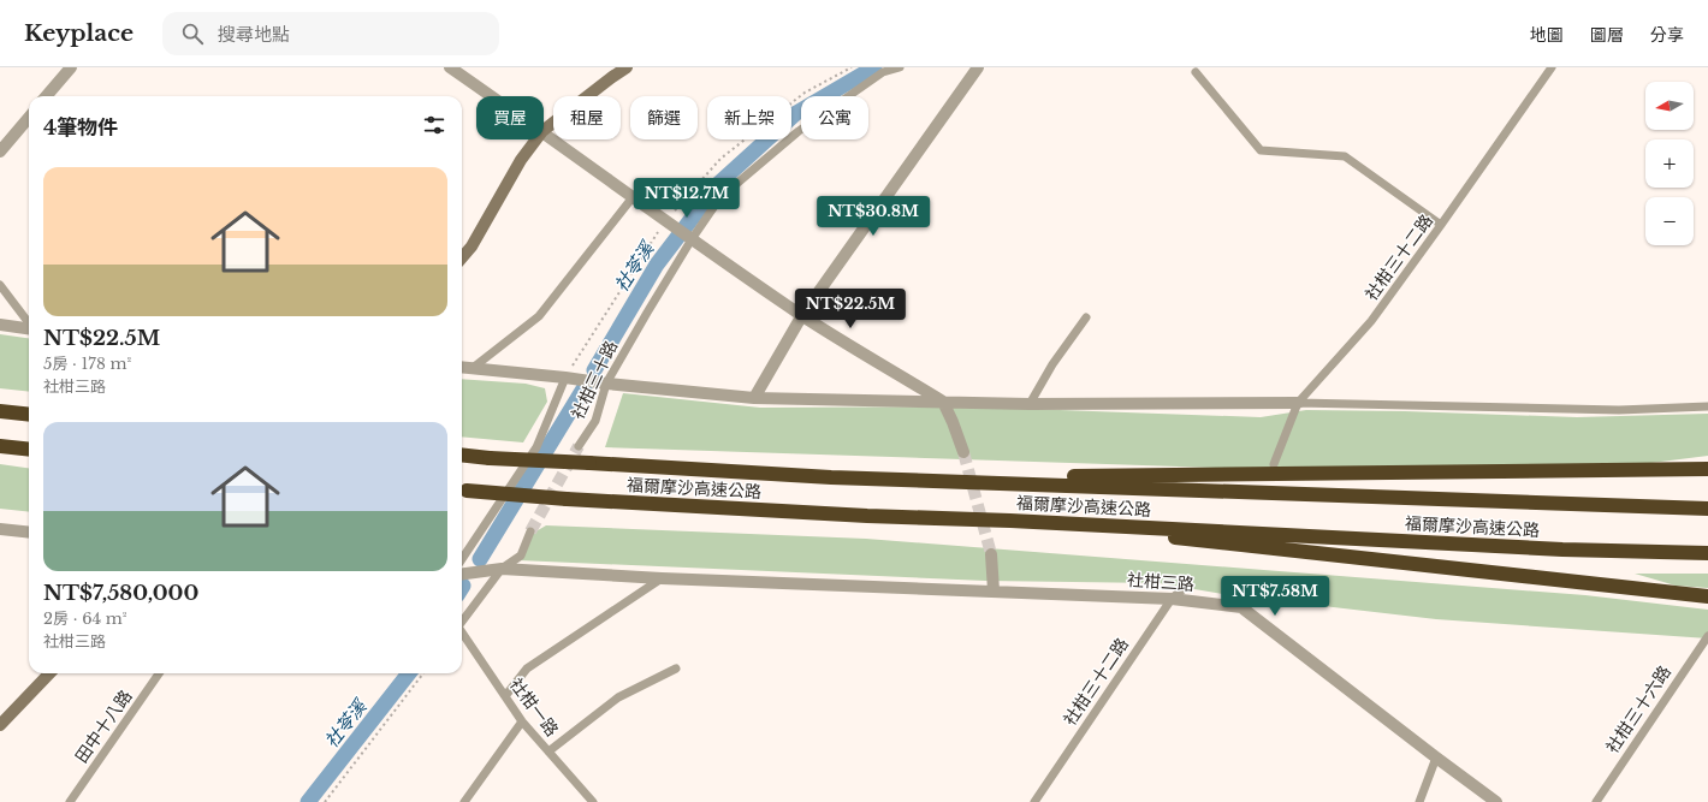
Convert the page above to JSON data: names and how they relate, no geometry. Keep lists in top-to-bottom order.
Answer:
{
  "streets": {
    "highway": ["福爾摩沙高速公路"],
    "street": ["社柑三路"],
    "lane": [
      "社柑三十二路",
      "社柑三十路",
      "社柑一路",
      "社柑三十六路",
      "田中十八路"
    ]
  },
  "crossings": [
    ["社柑三十二路", "社柑三路"]
  ],
  "water": ["社苓溪"],
  "north": "left",
  "page": {
    "header": "Keyplace",
    "search": "搜尋地點",
    "nav": ["地圖", "圖層", "分享"],
    "map_buttons": ["+", "−"],
    "chip": [
      "買屋",
      "租屋",
      "篩選",
      "新上架",
      "公寓"
    ],
    "heading": "4筆物件",
    "list": [
      {
        "name": "NT$22.5M",
        "note": "5房 · 178 m² · 社柑三路"
      },
      {
        "name": "NT$7,580,000",
        "note": "2房 · 64 m² · 社柑三路"
      }
    ],
    "price": [
      "NT$12.7M",
      "NT$30.8M",
      "NT$22.5M",
      "NT$7.58M"
    ]
  }
}
